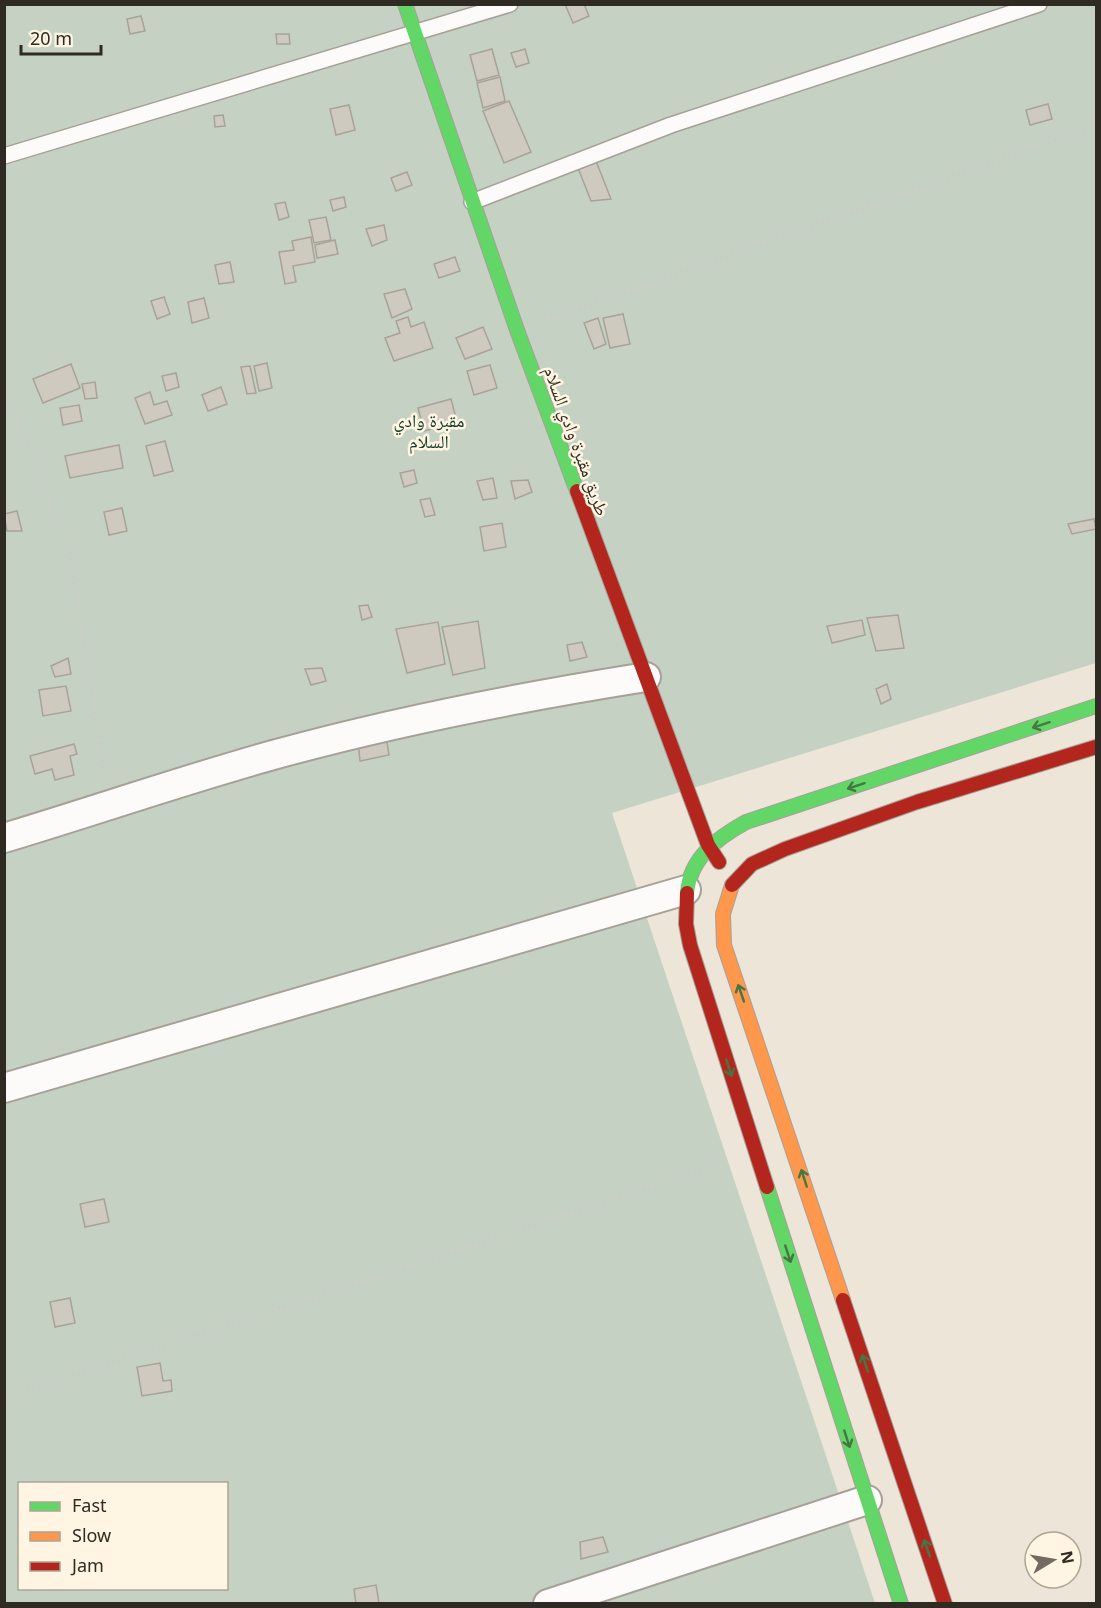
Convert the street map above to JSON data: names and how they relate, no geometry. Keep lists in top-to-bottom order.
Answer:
{
  "streets": {
    "street": ["طريق مقبرة وادي السلام"]
  },
  "parks": ["مقبرة وادي السلام"],
  "legend": ["Fast", "Slow", "Jam"],
  "scale_bar": "20 m",
  "north": "right"
}
